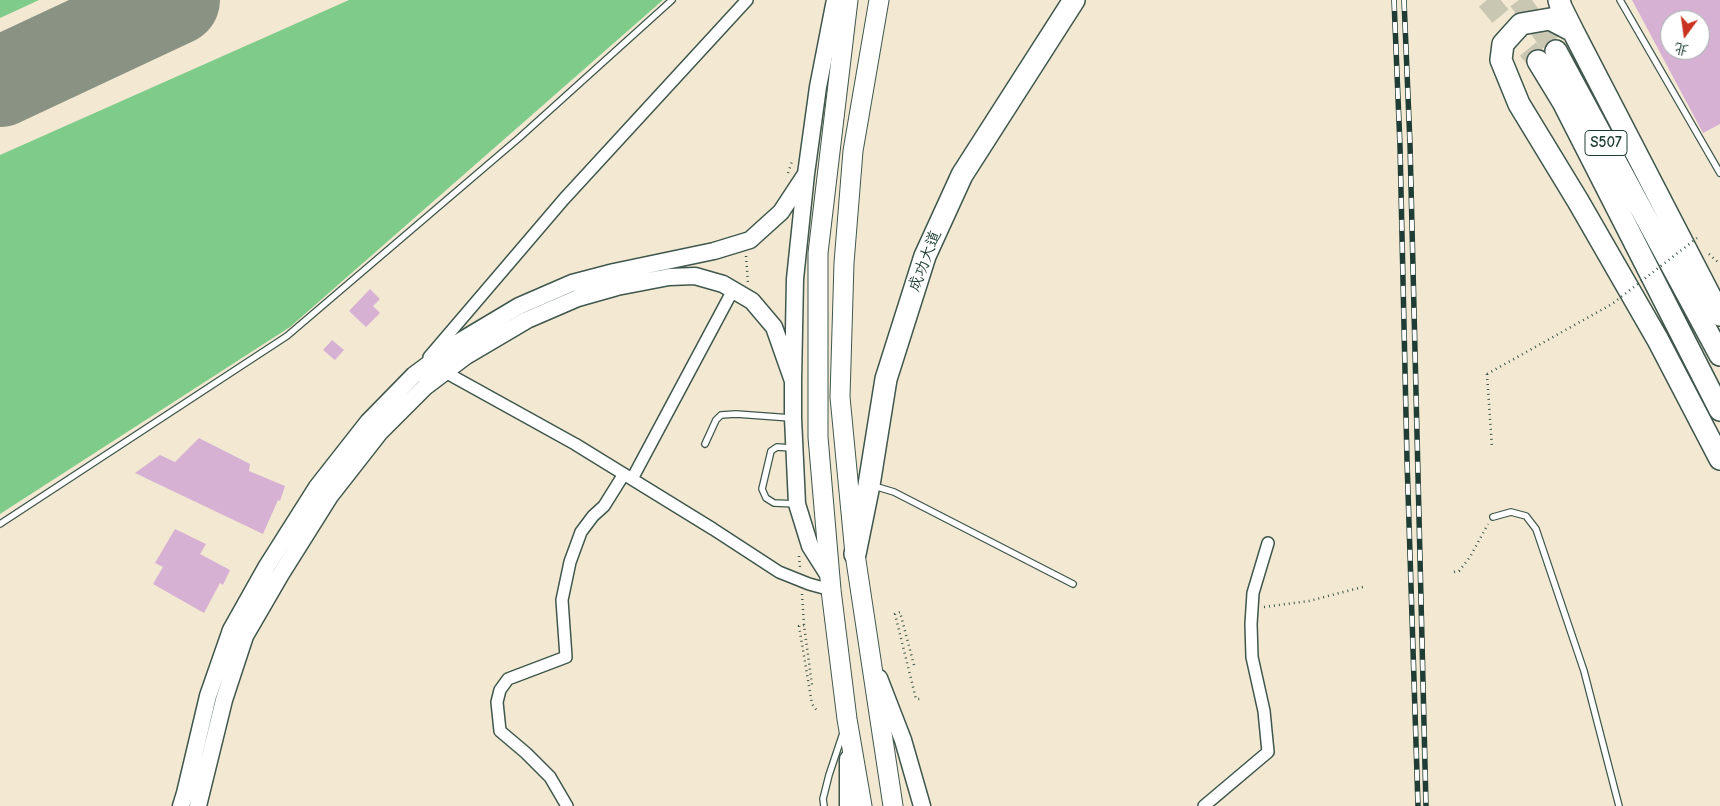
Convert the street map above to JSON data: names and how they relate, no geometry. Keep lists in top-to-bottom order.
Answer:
{
  "streets": {
    "highway": ["S507", "成功大道"]
  },
  "north": "bottom"
}
